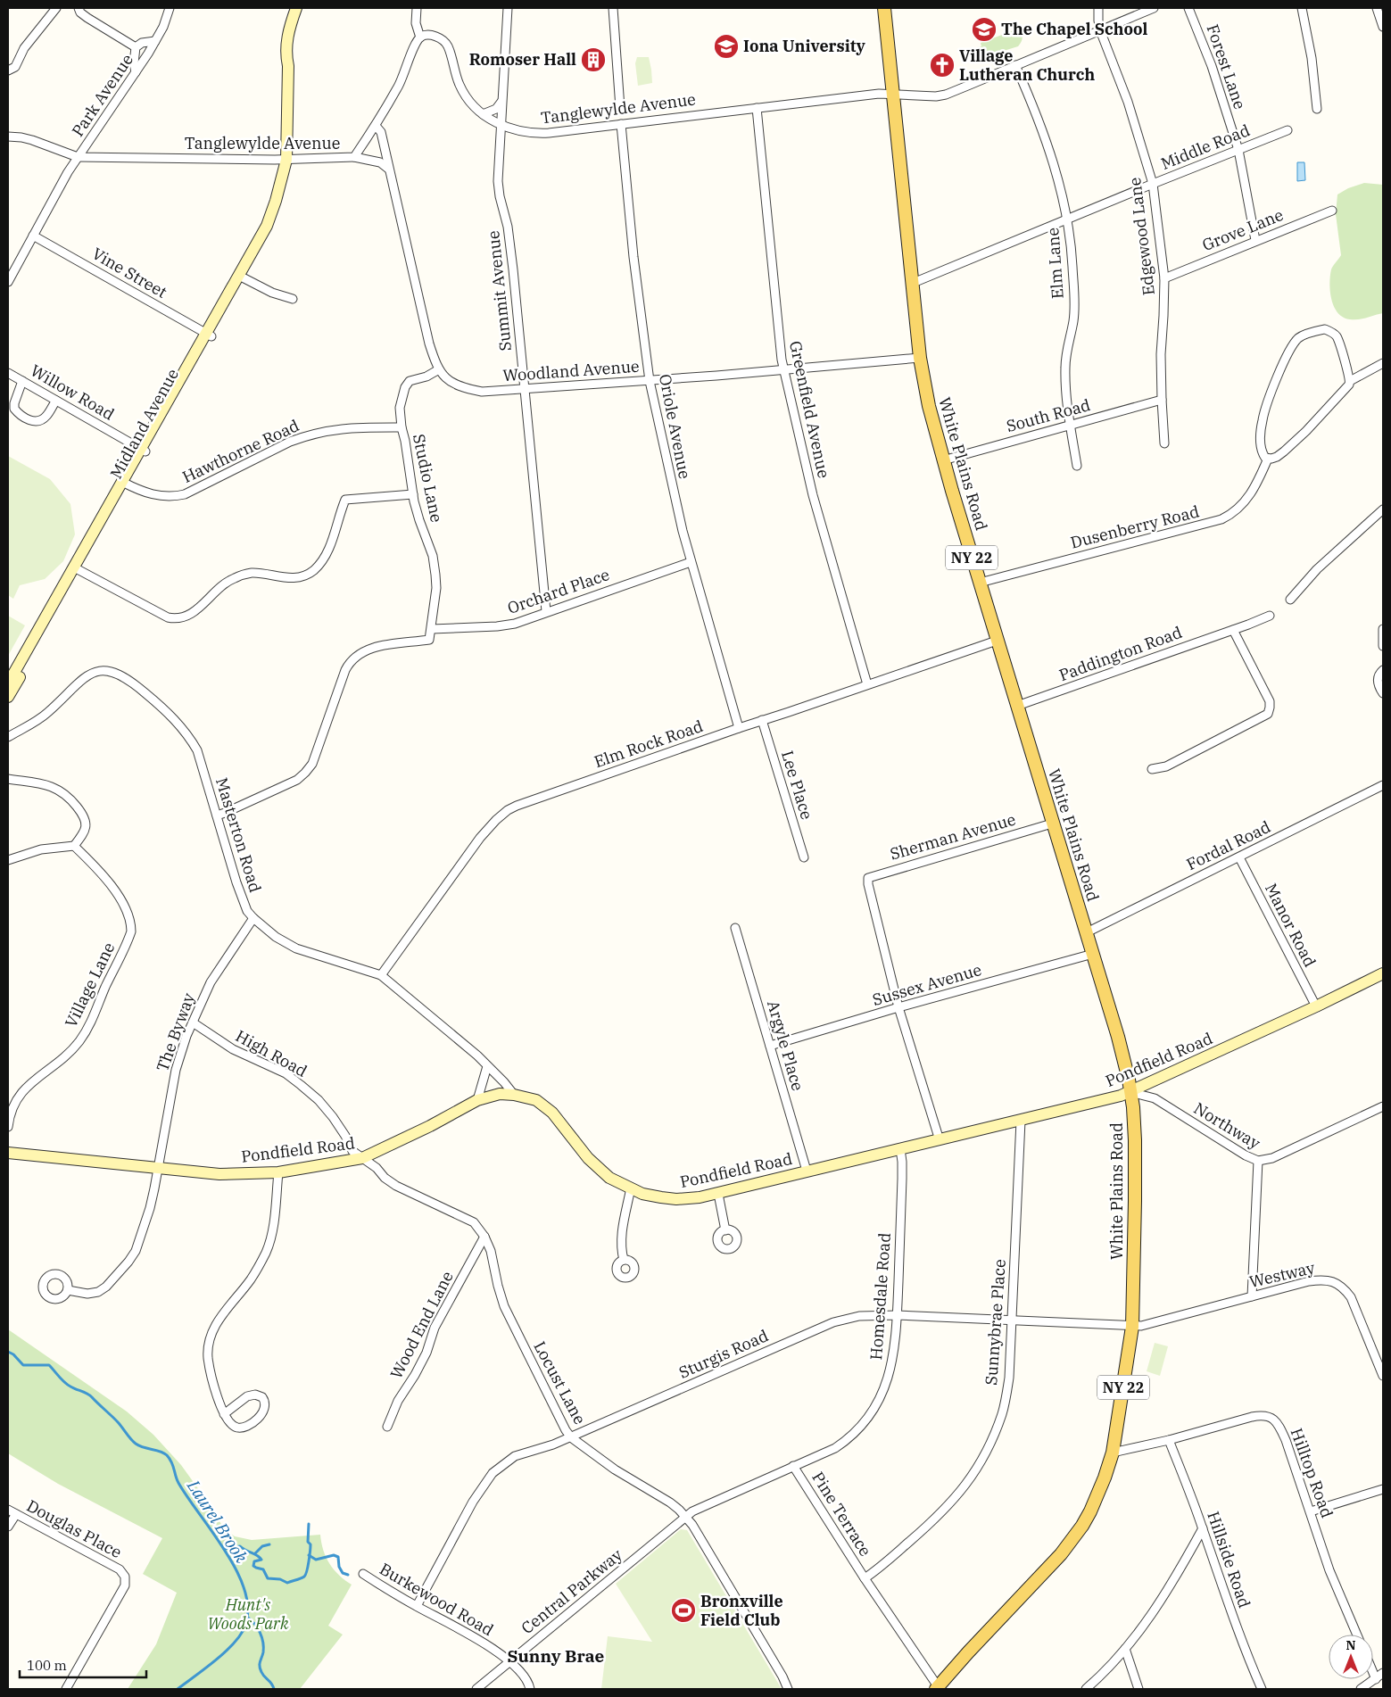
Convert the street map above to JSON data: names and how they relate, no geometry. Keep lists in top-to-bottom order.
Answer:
{
  "streets": {
    "main road": ["White Plains Road", "NY 22"],
    "street": [
      "Forest Lane",
      "Park Avenue",
      "Tanglewylde Avenue",
      "Middle Road",
      "Grove Lane",
      "Edgewood Lane",
      "Elm Lane",
      "Vine Street",
      "Summit Avenue",
      "Woodland Avenue",
      "Willow Road",
      "Greenfield Avenue",
      "South Road",
      "Midland Avenue",
      "Oriole Avenue",
      "Hawthorne Road",
      "Studio Lane",
      "Dusenberry Road",
      "Orchard Place",
      "Paddington Road",
      "Elm Rock Road",
      "Lee Place",
      "Masterton Road",
      "Sherman Avenue",
      "Fordal Road",
      "Manor Road",
      "Village Lane",
      "Sussex Avenue",
      "The Byway",
      "Argyle Place",
      "High Road",
      "Pondfield Road",
      "Northway",
      "Westway",
      "Homesdale Road",
      "Sunnybrae Place",
      "Wood End Lane",
      "Sturgis Road",
      "Locust Lane",
      "Hilltop Road",
      "Pine Terrace",
      "Douglas Place",
      "Hillside Road",
      "Central Parkway",
      "Burkewood Road"
    ]
  },
  "crossings": [
    ["Forest Lane", "Middle Road"],
    ["Forest Lane", "Grove Lane"],
    ["Park Avenue", "Tanglewylde Avenue"],
    ["Tanglewylde Avenue", "Edgewood Lane"],
    ["Tanglewylde Avenue", "Elm Lane"],
    ["Tanglewylde Avenue", "Summit Avenue"],
    ["Tanglewylde Avenue", "Woodland Avenue"],
    ["Tanglewylde Avenue", "Greenfield Avenue"],
    ["Tanglewylde Avenue", "Midland Avenue"],
    ["Tanglewylde Avenue", "Oriole Avenue"],
    ["Tanglewylde Avenue", "White Plains Road"],
    ["Middle Road", "Edgewood Lane"],
    ["Middle Road", "Elm Lane"],
    ["Middle Road", "White Plains Road"],
    ["Grove Lane", "Edgewood Lane"],
    ["Edgewood Lane", "South Road"],
    ["Elm Lane", "South Road"],
    ["Vine Street", "Midland Avenue"],
    ["Summit Avenue", "Woodland Avenue"],
    ["Summit Avenue", "Orchard Place"],
    ["Woodland Avenue", "Greenfield Avenue"],
    ["Woodland Avenue", "Oriole Avenue"],
    ["Woodland Avenue", "White Plains Road"],
    ["Woodland Avenue", "Studio Lane"],
    ["Willow Road", "Midland Avenue"],
    ["Greenfield Avenue", "Elm Rock Road"],
    ["South Road", "White Plains Road"],
    ["Midland Avenue", "Hawthorne Road"],
    ["Oriole Avenue", "Orchard Place"],
    ["Oriole Avenue", "Elm Rock Road"],
    ["Hawthorne Road", "Studio Lane"],
    ["White Plains Road", "Dusenberry Road"],
    ["White Plains Road", "Paddington Road"],
    ["White Plains Road", "Elm Rock Road"],
    ["White Plains Road", "Sherman Avenue"],
    ["White Plains Road", "Fordal Road"],
    ["White Plains Road", "Sussex Avenue"],
    ["White Plains Road", "Pondfield Road"],
    ["White Plains Road", "Northway"],
    ["White Plains Road", "Westway"],
    ["White Plains Road", "Sturgis Road"],
    ["White Plains Road", "Hilltop Road"],
    ["White Plains Road", "Pine Terrace"],
    ["Studio Lane", "Orchard Place"],
    ["Studio Lane", "Masterton Road"],
    ["Elm Rock Road", "Lee Place"],
    ["Elm Rock Road", "Masterton Road"],
    ["Masterton Road", "The Byway"],
    ["Masterton Road", "Pondfield Road"],
    ["Sherman Avenue", "Sussex Avenue"],
    ["Fordal Road", "Manor Road"],
    ["Manor Road", "Pondfield Road"],
    ["Sussex Avenue", "Argyle Place"],
    ["The Byway", "High Road"],
    ["The Byway", "Pondfield Road"],
    ["Argyle Place", "Pondfield Road"],
    ["High Road", "Pondfield Road"],
    ["High Road", "Locust Lane"],
    ["Pondfield Road", "Northway"],
    ["Pondfield Road", "Homesdale Road"],
    ["Pondfield Road", "Sunnybrae Place"],
    ["Pondfield Road", "Locust Lane"],
    ["Westway", "Sturgis Road"],
    ["Homesdale Road", "Sturgis Road"],
    ["Homesdale Road", "Locust Lane"],
    ["Homesdale Road", "Pine Terrace"],
    ["Homesdale Road", "Central Parkway"],
    ["Sunnybrae Place", "Sturgis Road"],
    ["Sunnybrae Place", "Pine Terrace"],
    ["Wood End Lane", "Locust Lane"],
    ["Sturgis Road", "Locust Lane"],
    ["Sturgis Road", "Burkewood Road"],
    ["Locust Lane", "Central Parkway"],
    ["Hilltop Road", "Hillside Road"],
    ["Central Parkway", "Burkewood Road"]
  ],
  "districts": ["Sunny Brae"],
  "water": ["Laurel Brook"],
  "parks": ["Hunt's Woods Park"],
  "places": {
    "school or university": ["The Chapel School", "Iona University"],
    "building": ["Romoser Hall"],
    "church": ["Village Lutheran Church"],
    "sports": ["Bronxville Field Club"]
  },
  "scale_bar": "100 m",
  "north": "top"
}
